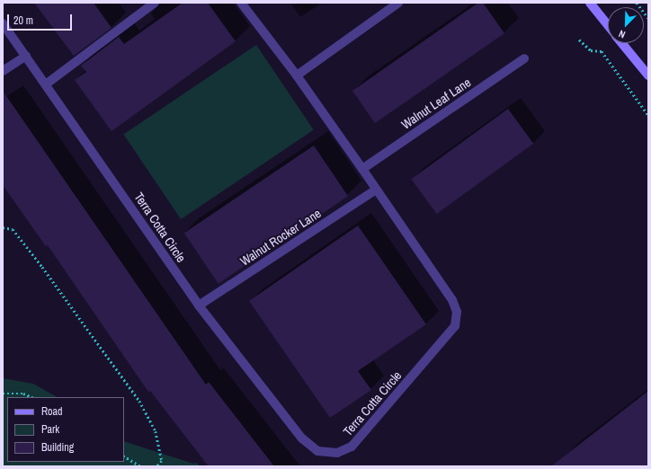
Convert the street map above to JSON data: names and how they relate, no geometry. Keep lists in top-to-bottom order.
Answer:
{
  "streets": {
    "street": ["Walnut Leaf Lane", "Terra Cotta Circle", "Walnut Rocker Lane"]
  },
  "crossings": [
    ["Walnut Leaf Lane", "Terra Cotta Circle"],
    ["Terra Cotta Circle", "Walnut Rocker Lane"]
  ],
  "legend": ["Road", "Park", "Building"],
  "scale_bar": "20 m",
  "north": "bottom left"
}
